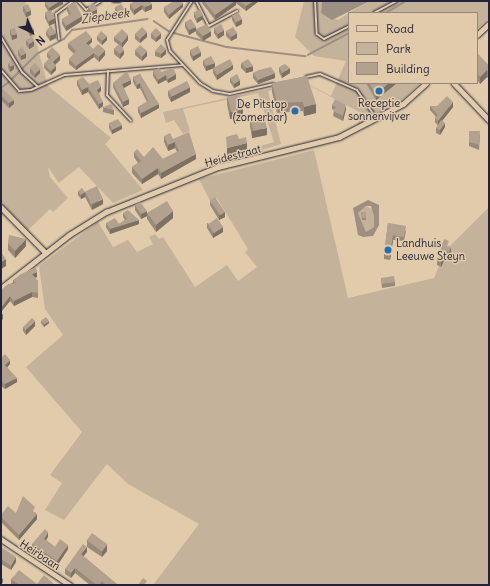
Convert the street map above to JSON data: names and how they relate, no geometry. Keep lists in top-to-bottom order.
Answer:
{
  "streets": {
    "street": ["Heidestraat", "Heirbaan"]
  },
  "water": ["Ziepbeek"],
  "places": ["Receptie sonnenvijver", "De Pitstop (zomerbar)", "Landhuis Leeuwe Steyn"],
  "legend": ["Road", "Park", "Building"],
  "north": "bottom right"
}
